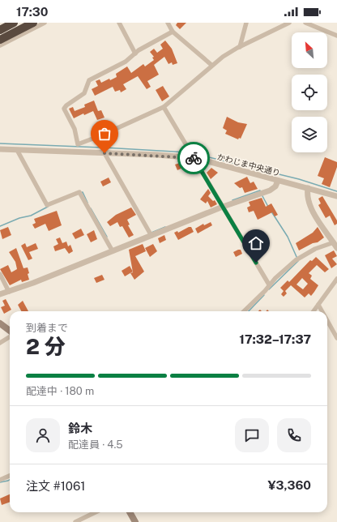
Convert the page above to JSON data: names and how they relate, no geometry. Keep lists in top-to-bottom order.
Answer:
{
  "streets": {
    "street": ["かわじま中央通り"]
  },
  "north": "top left",
  "page": {
    "status": "17:30",
    "heading": ["2 分", "到着まで", "17:32–17:37"],
    "panel": [
      "鈴木",
      "配達員 · 4.5",
      "注文 #1061",
      "¥3,360"
    ],
    "bar": "配達中 · 180 m"
  }
}
